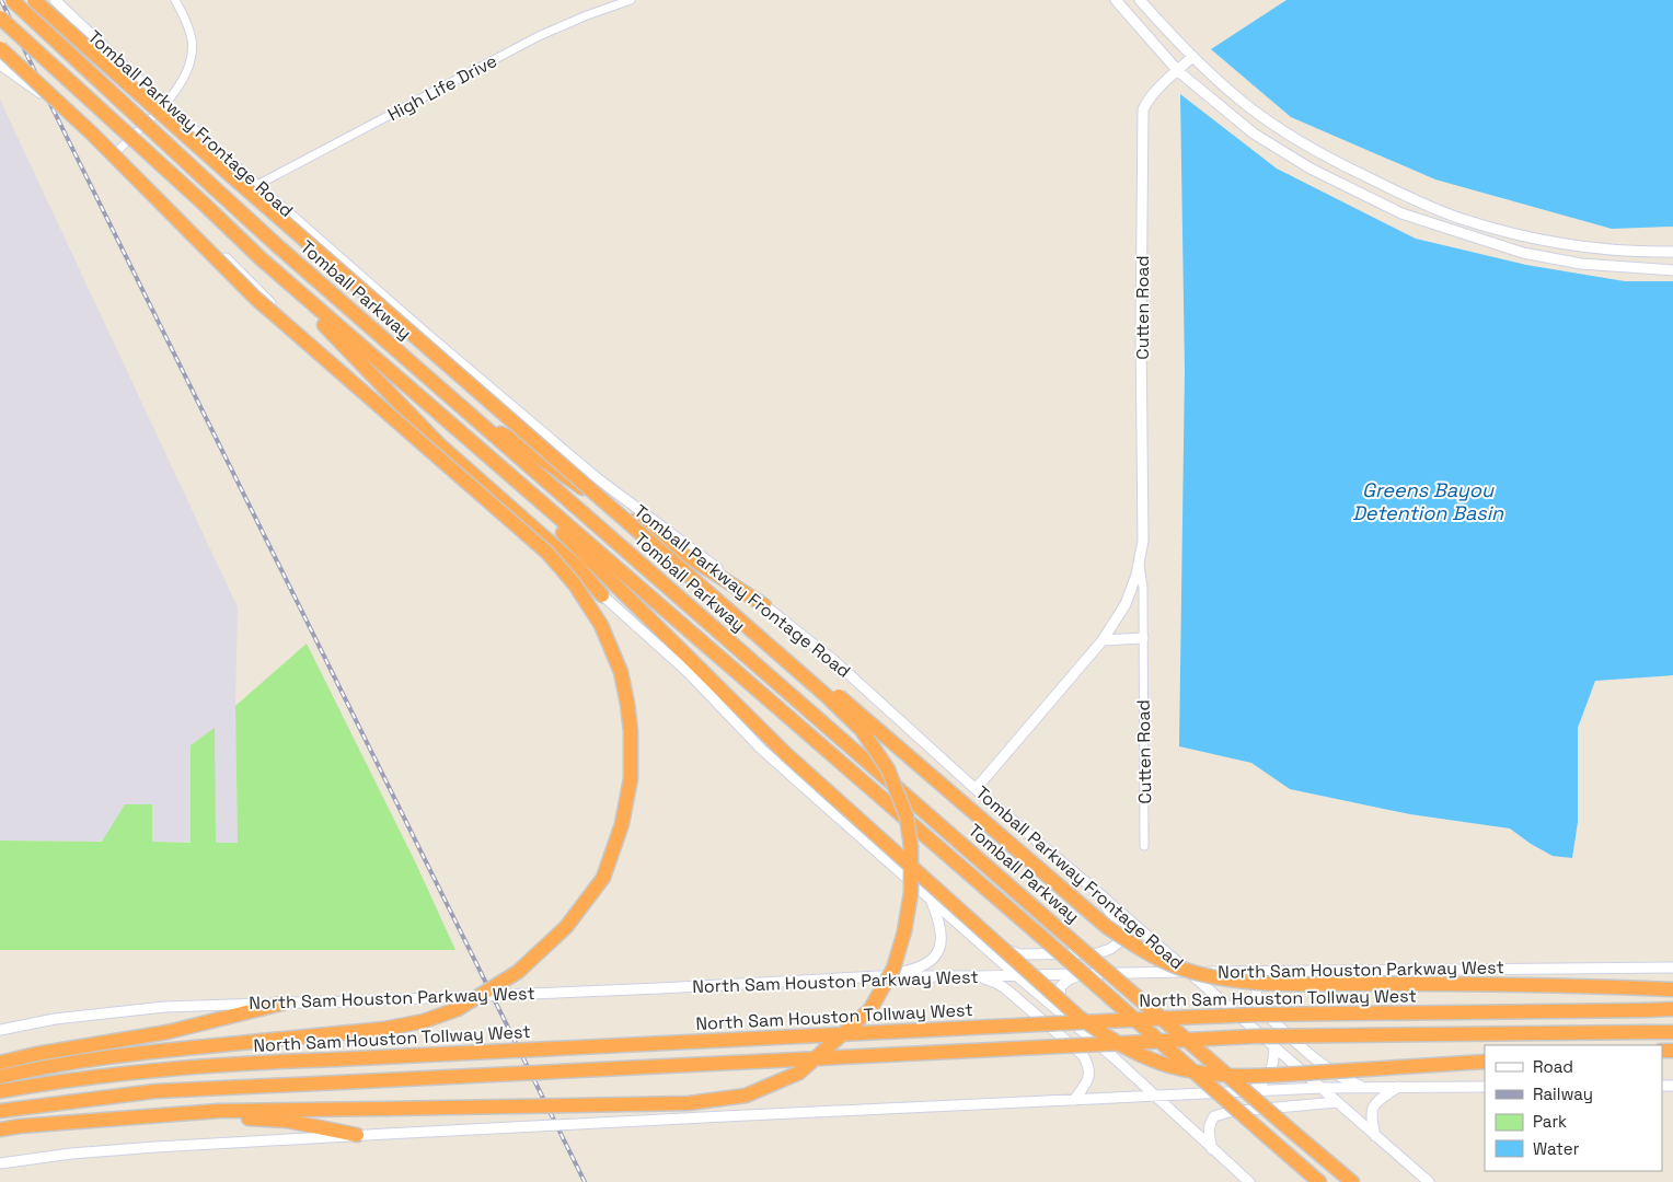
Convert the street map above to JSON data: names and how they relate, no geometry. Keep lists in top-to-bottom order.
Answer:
{
  "streets": {
    "highway": ["Tomball Parkway", "North Sam Houston Tollway West"],
    "main road": ["Tomball Parkway Frontage Road", "Cutten Road", "North Sam Houston Parkway West"],
    "street": ["High Life Drive"]
  },
  "crossings": [
    ["High Life Drive", "Tomball Parkway Frontage Road"],
    ["Tomball Parkway Frontage Road", "Cutten Road"],
    ["Tomball Parkway Frontage Road", "North Sam Houston Parkway West"]
  ],
  "water": ["Greens Bayou Detention Basin"],
  "legend": [
    "Road",
    "Railway",
    "Park",
    "Water"
  ]
}
